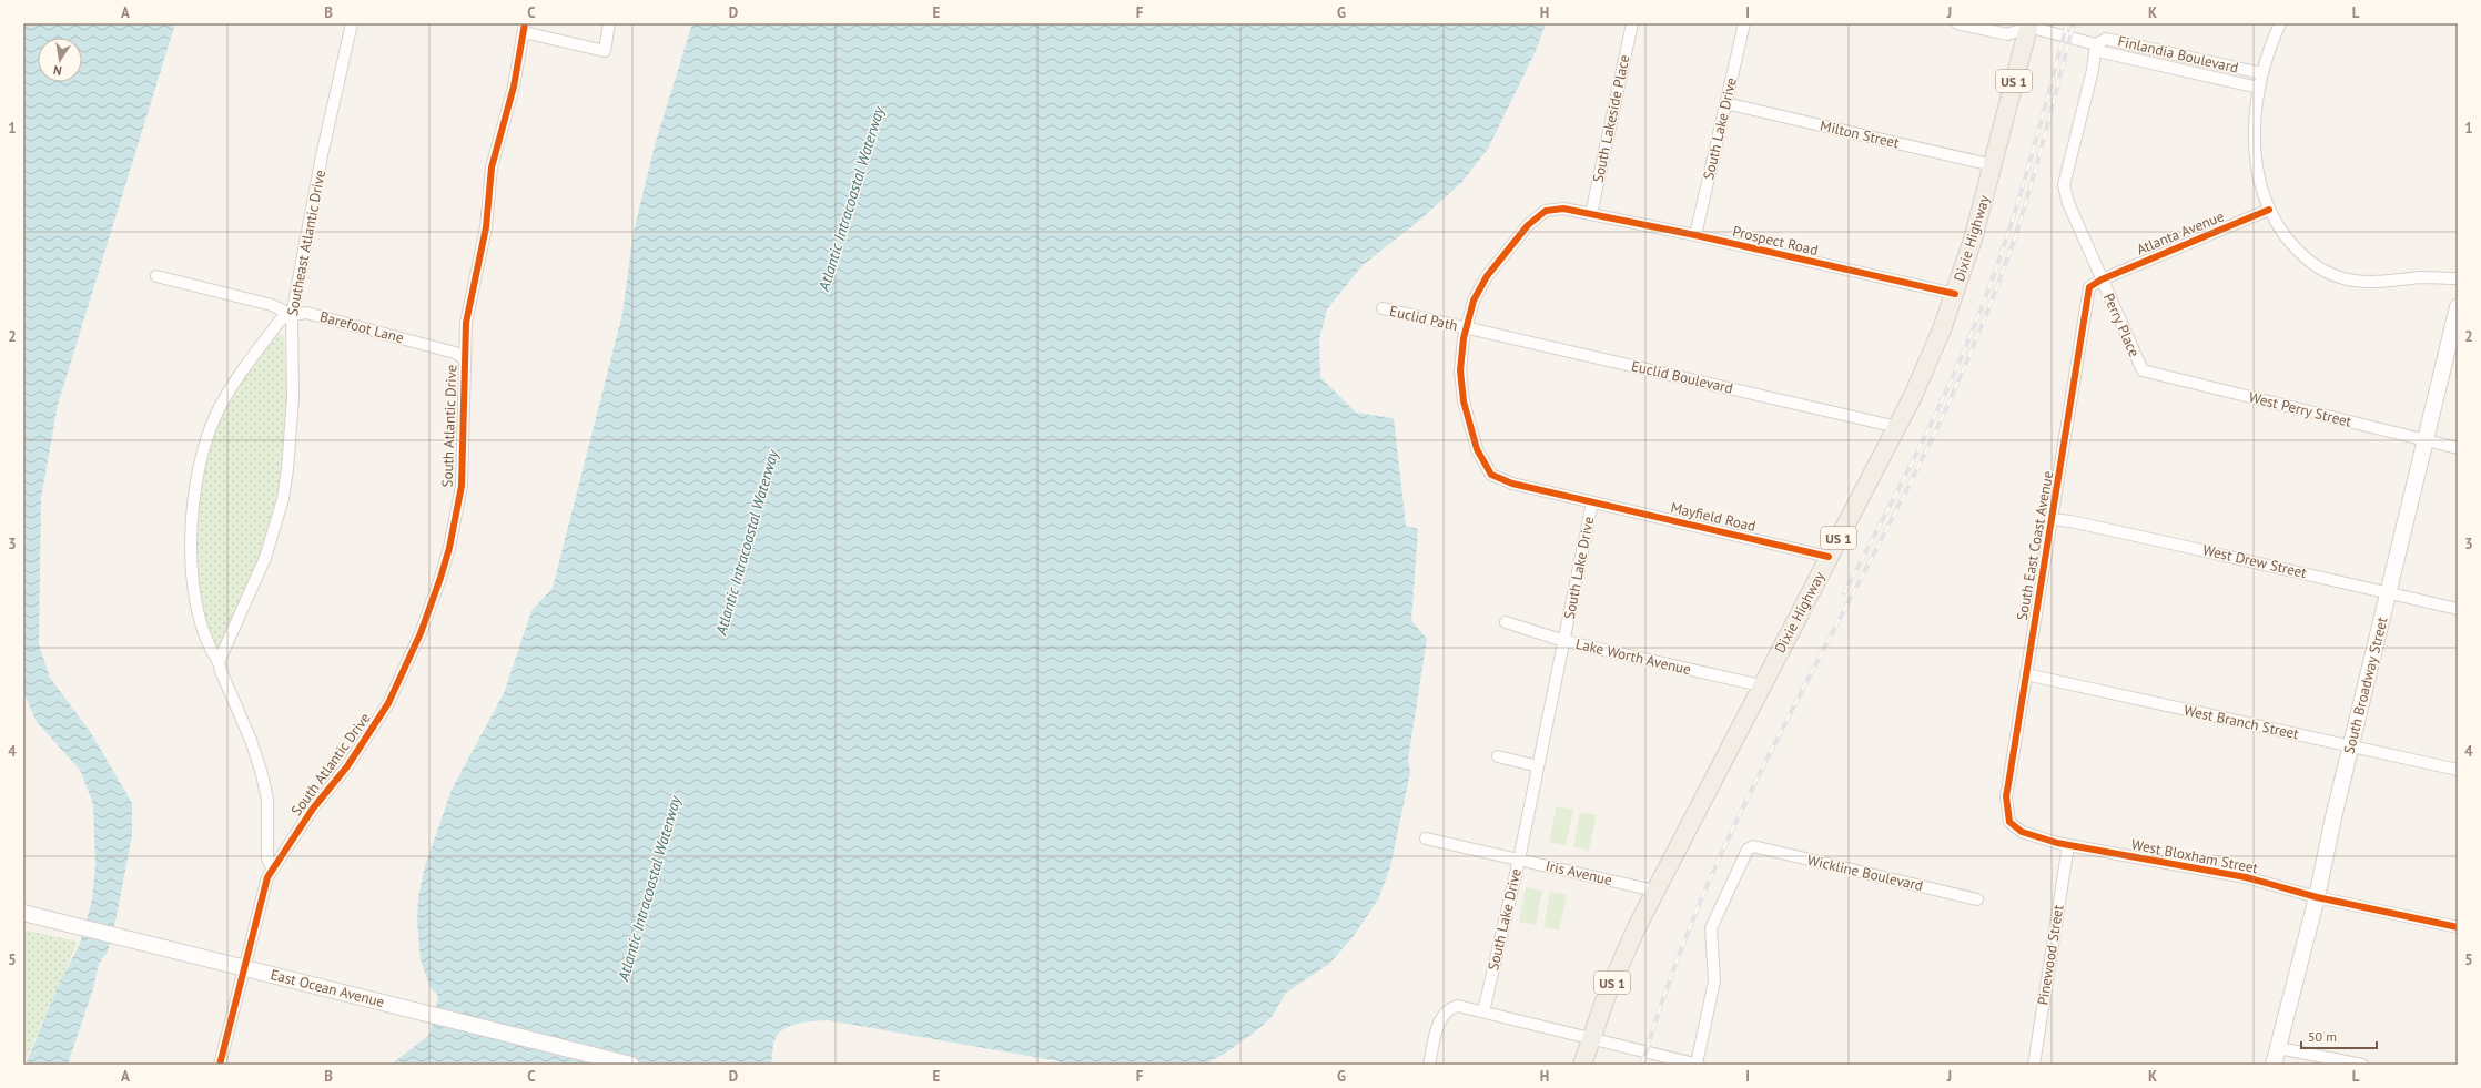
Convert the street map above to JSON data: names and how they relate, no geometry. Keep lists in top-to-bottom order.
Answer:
{
  "streets": {
    "main road": ["US 1", "Dixie Highway"],
    "street": [
      "Finlandia Boulevard",
      "South Lakeside Place",
      "South Lake Drive",
      "Milton Street",
      "Atlanta Avenue",
      "Prospect Road",
      "Southeast Atlantic Drive",
      "Euclid Path",
      "Perry Place",
      "Barefoot Lane",
      "Euclid Boulevard",
      "West Perry Street",
      "South Atlantic Drive",
      "Mayfield Road",
      "South East Coast Avenue",
      "West Drew Street",
      "Lake Worth Avenue",
      "South Broadway Street",
      "West Branch Street",
      "West Bloxham Street",
      "Iris Avenue",
      "Wickline Boulevard",
      "Pinewood Street",
      "East Ocean Avenue"
    ]
  },
  "crossings": [
    ["Finlandia Boulevard", "Dixie Highway"],
    ["South Lakeside Place", "South Lake Drive"],
    ["South Lakeside Place", "Prospect Road"],
    ["South Lake Drive", "Milton Street"],
    ["South Lake Drive", "Prospect Road"],
    ["South Lake Drive", "Euclid Path"],
    ["South Lake Drive", "Euclid Boulevard"],
    ["South Lake Drive", "Mayfield Road"],
    ["South Lake Drive", "Lake Worth Avenue"],
    ["South Lake Drive", "Iris Avenue"],
    ["Milton Street", "Dixie Highway"],
    ["Atlanta Avenue", "Perry Place"],
    ["Atlanta Avenue", "South East Coast Avenue"],
    ["Dixie Highway", "Prospect Road"],
    ["Dixie Highway", "Euclid Boulevard"],
    ["Dixie Highway", "Mayfield Road"],
    ["Dixie Highway", "Lake Worth Avenue"],
    ["Dixie Highway", "Iris Avenue"],
    ["Southeast Atlantic Drive", "Barefoot Lane"],
    ["Euclid Path", "Euclid Boulevard"],
    ["Perry Place", "West Perry Street"],
    ["Perry Place", "South East Coast Avenue"],
    ["Barefoot Lane", "South Atlantic Drive"],
    ["West Perry Street", "South Broadway Street"],
    ["South Atlantic Drive", "East Ocean Avenue"],
    ["South East Coast Avenue", "West Drew Street"],
    ["South East Coast Avenue", "West Branch Street"],
    ["South East Coast Avenue", "West Bloxham Street"],
    ["West Drew Street", "South Broadway Street"],
    ["South Broadway Street", "West Branch Street"],
    ["South Broadway Street", "West Bloxham Street"],
    ["West Bloxham Street", "Pinewood Street"]
  ],
  "water": ["Atlantic Intracoastal Waterway"],
  "scale_bar": "50 m",
  "north": "bottom",
  "grid": {
    "columns": [
      "A",
      "B",
      "C",
      "D",
      "E",
      "F",
      "G",
      "H",
      "I",
      "J",
      "K",
      "L"
    ],
    "rows": [
      "1",
      "2",
      "3",
      "4",
      "5"
    ]
  }
}
